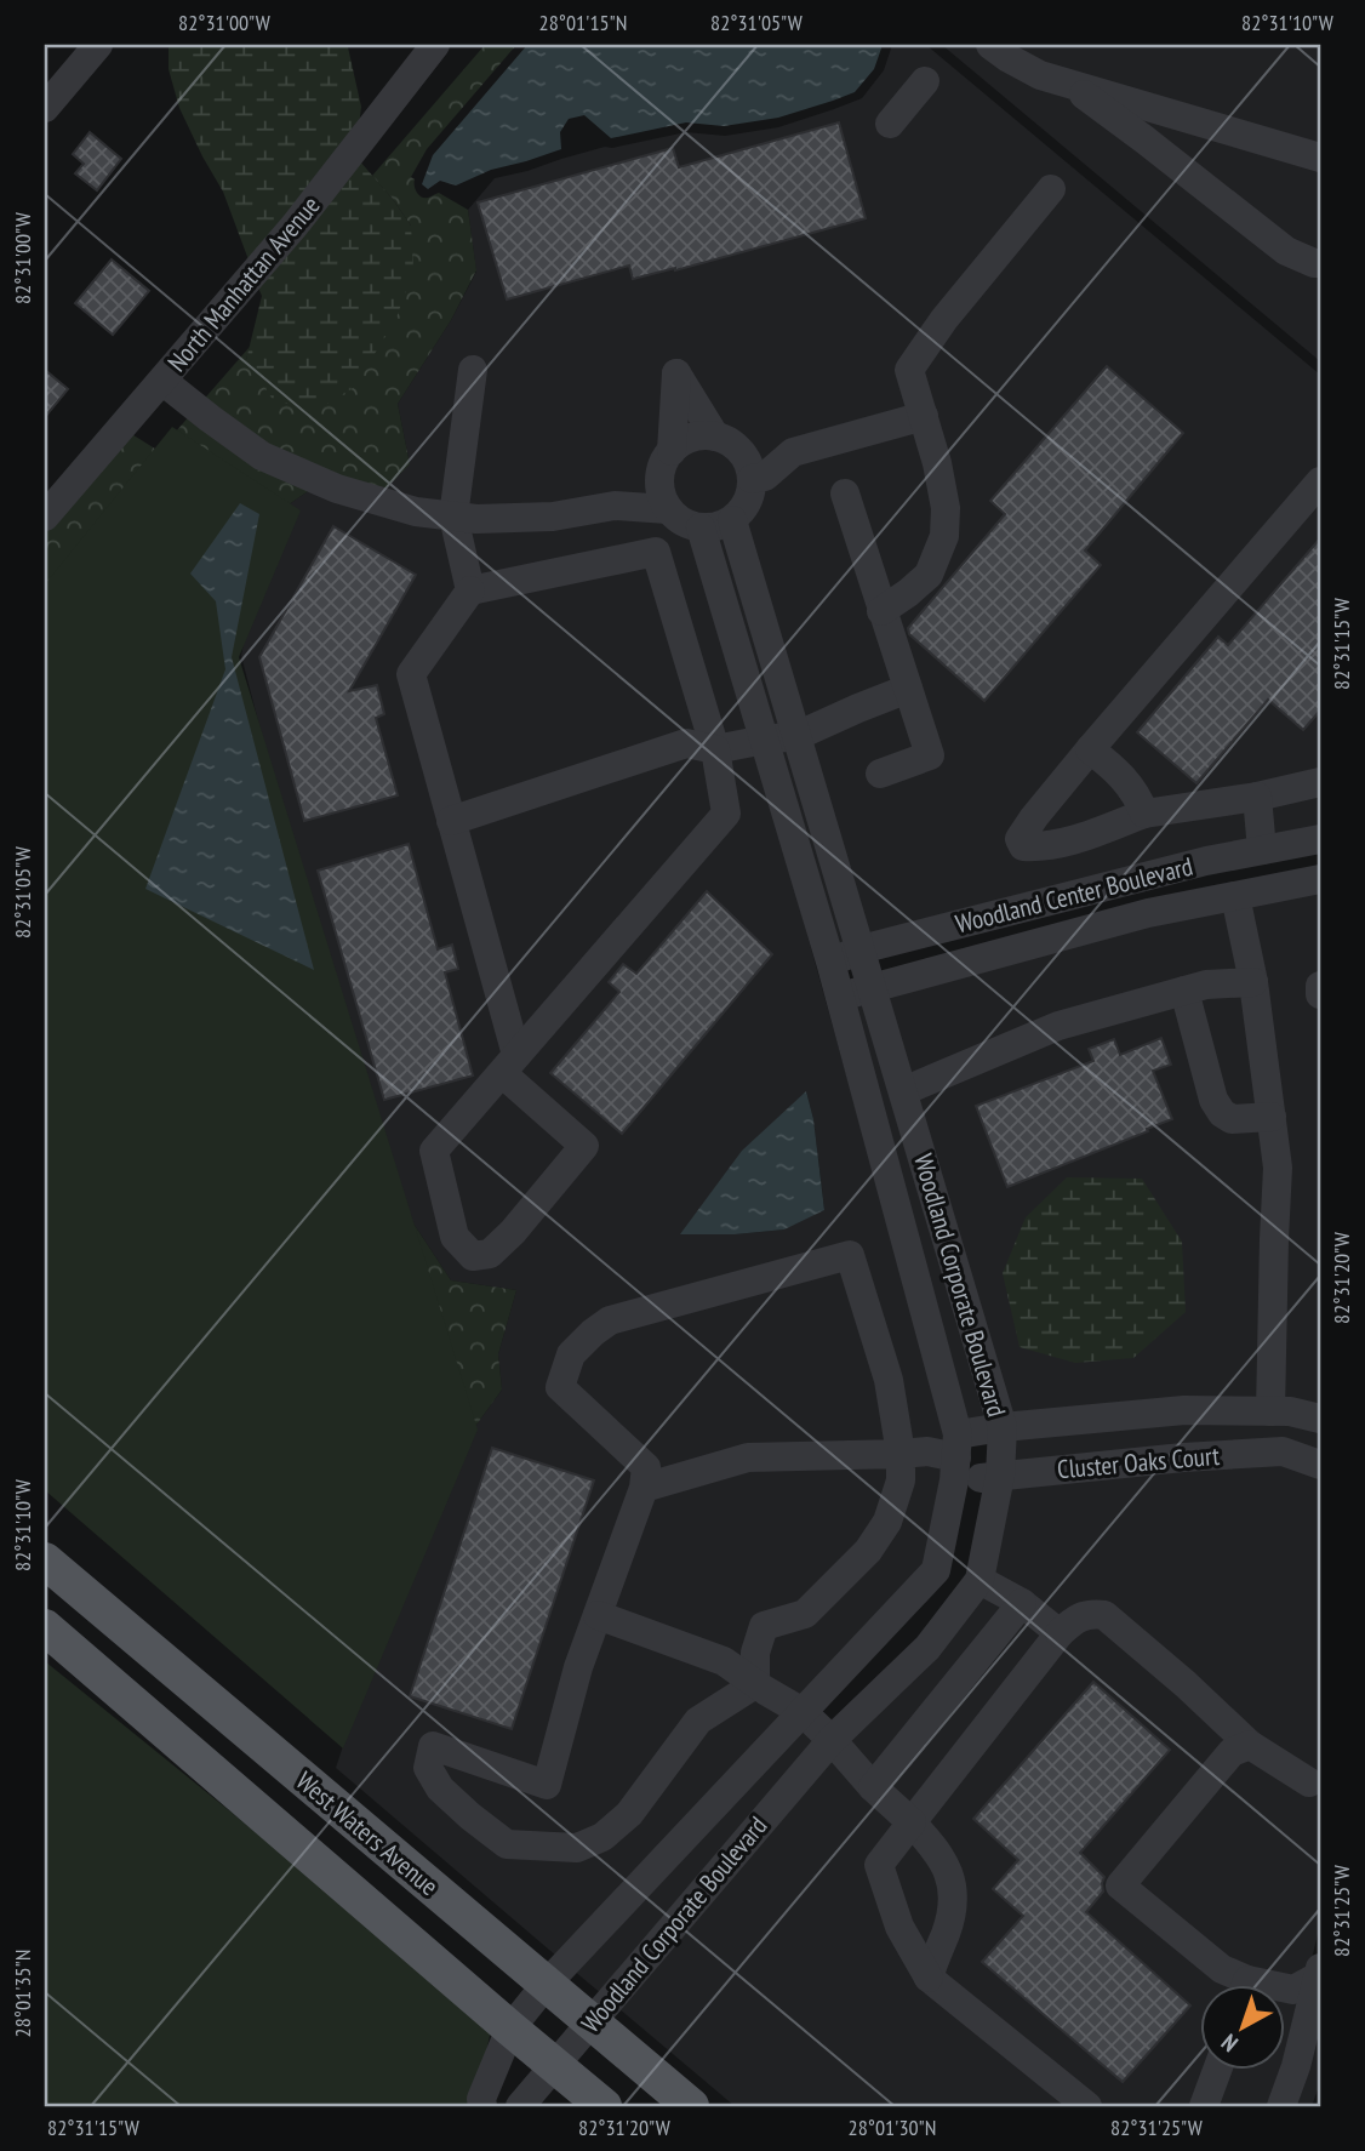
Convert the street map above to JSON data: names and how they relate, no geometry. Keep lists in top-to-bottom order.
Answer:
{
  "streets": {
    "main road": ["West Waters Avenue"],
    "street": [
      "North Manhattan Avenue",
      "Woodland Center Boulevard",
      "Woodland Corporate Boulevard",
      "Cluster Oaks Court"
    ]
  },
  "crossings": [
    ["Woodland Center Boulevard", "Woodland Corporate Boulevard"],
    ["Woodland Corporate Boulevard", "Cluster Oaks Court"],
    ["Woodland Corporate Boulevard", "West Waters Avenue"]
  ],
  "north": "bottom left",
  "coordinates": [
    "82°31'00\"W",
    "28°01'15\"N",
    "82°31'05\"W",
    "82°31'10\"W",
    "82°31'15\"W",
    "82°31'20\"W",
    "82°31'25\"W",
    "28°01'35\"N",
    "28°01'30\"N"
  ]
}
